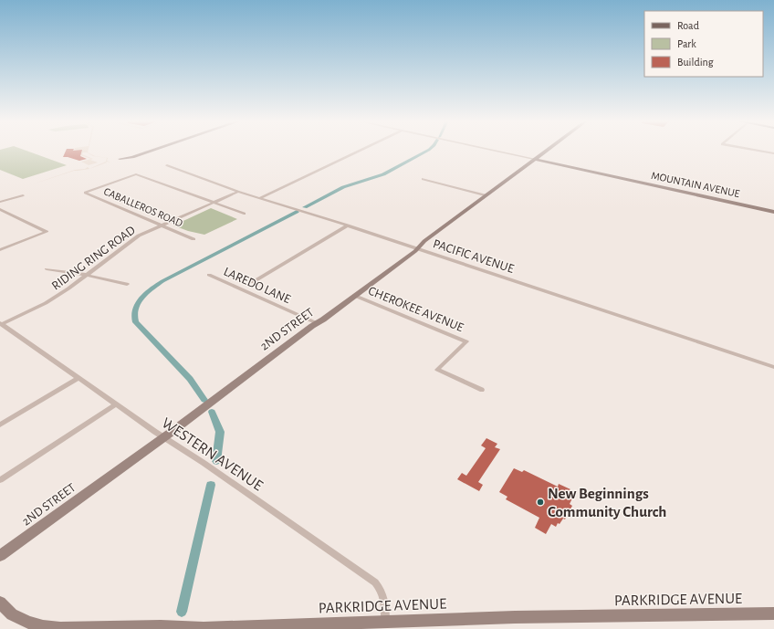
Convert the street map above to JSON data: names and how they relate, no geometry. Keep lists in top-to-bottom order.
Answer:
{
  "streets": {
    "street": [
      "MOUNTAIN AVENUE",
      "CABALLEROS ROAD",
      "PACIFIC AVENUE",
      "RIDING RING ROAD",
      "LAREDO LANE",
      "CHEROKEE AVENUE",
      "2ND STREET",
      "WESTERN AVENUE",
      "PARKRIDGE AVENUE"
    ]
  },
  "crossings": [
    ["MOUNTAIN AVENUE", "2ND STREET"],
    ["CABALLEROS ROAD", "RIDING RING ROAD"],
    ["PACIFIC AVENUE", "RIDING RING ROAD"],
    ["PACIFIC AVENUE", "2ND STREET"],
    ["RIDING RING ROAD", "WESTERN AVENUE"],
    ["LAREDO LANE", "2ND STREET"],
    ["CHEROKEE AVENUE", "2ND STREET"],
    ["2ND STREET", "WESTERN AVENUE"],
    ["WESTERN AVENUE", "PARKRIDGE AVENUE"]
  ],
  "places": ["New Beginnings Community Church"],
  "legend": ["Road", "Park", "Building"]
}
